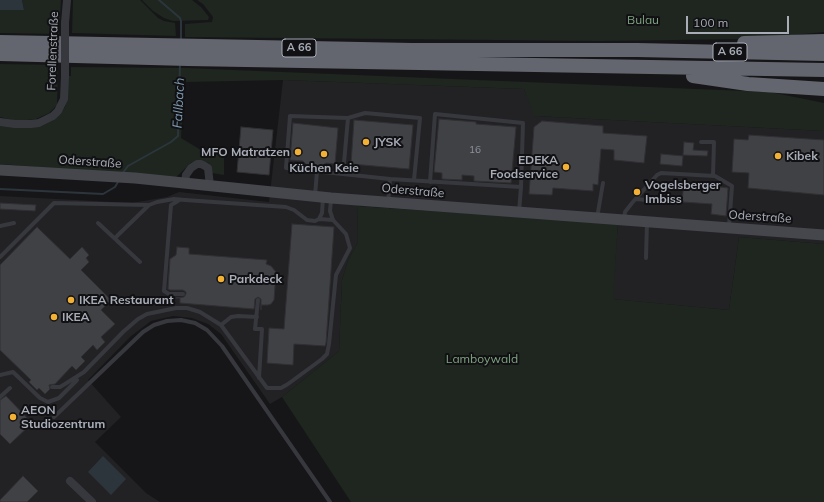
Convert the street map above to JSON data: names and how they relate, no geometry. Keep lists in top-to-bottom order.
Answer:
{
  "streets": {
    "highway": ["A 66"],
    "street": ["Forellenstraße", "Oderstraße"]
  },
  "water": ["Fallbach"],
  "parks": ["Bulau", "Lamboywald"],
  "places": [
    "JYSK",
    "MFO Matratzen",
    "Küchen Keie",
    "Kibek",
    "EDEKA Foodservice",
    "Vogelsberger Imbiss",
    "Parkdeck",
    "IKEA Restaurant",
    "IKEA",
    "AEON Studiozentrum"
  ],
  "house_numbers": ["16"],
  "scale_bar": "100 m"
}
